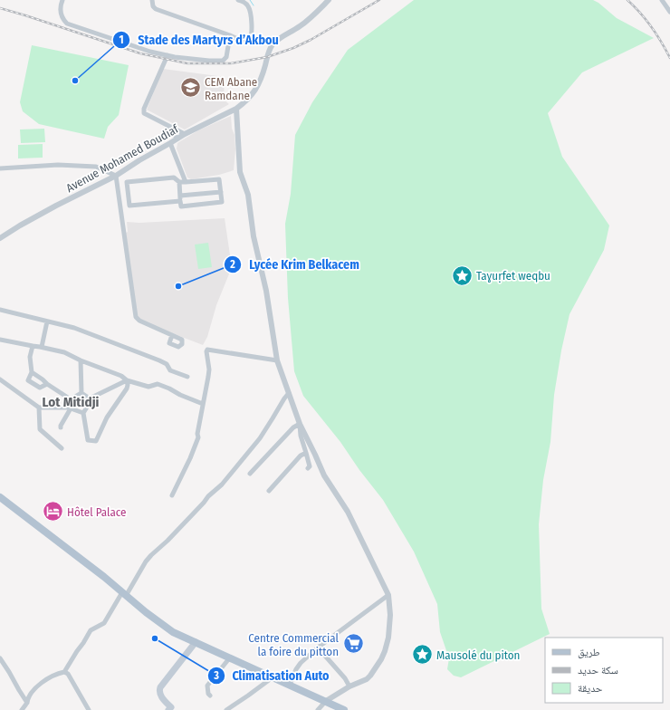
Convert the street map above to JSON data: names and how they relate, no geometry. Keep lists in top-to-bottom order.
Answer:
{
  "streets": {
    "street": ["Avenue Mohamed Boudiaf"]
  },
  "districts": ["Lot Mitidji"],
  "places": {
    "other": ["Stade des Martyrs d’Akbou", "Lycée Krim Belkacem", "Climatisation Auto"],
    "school or university": ["CEM Abane Ramdane"],
    "place": ["Taɣuṛfet weqbu", "Mausolé du piton"],
    "hotel": ["Hôtel Palace"],
    "supermarket": ["Centre Commercial la foire du pitton"]
  },
  "legend": ["طريق", "سكة حديد", "حديقة"]
}
